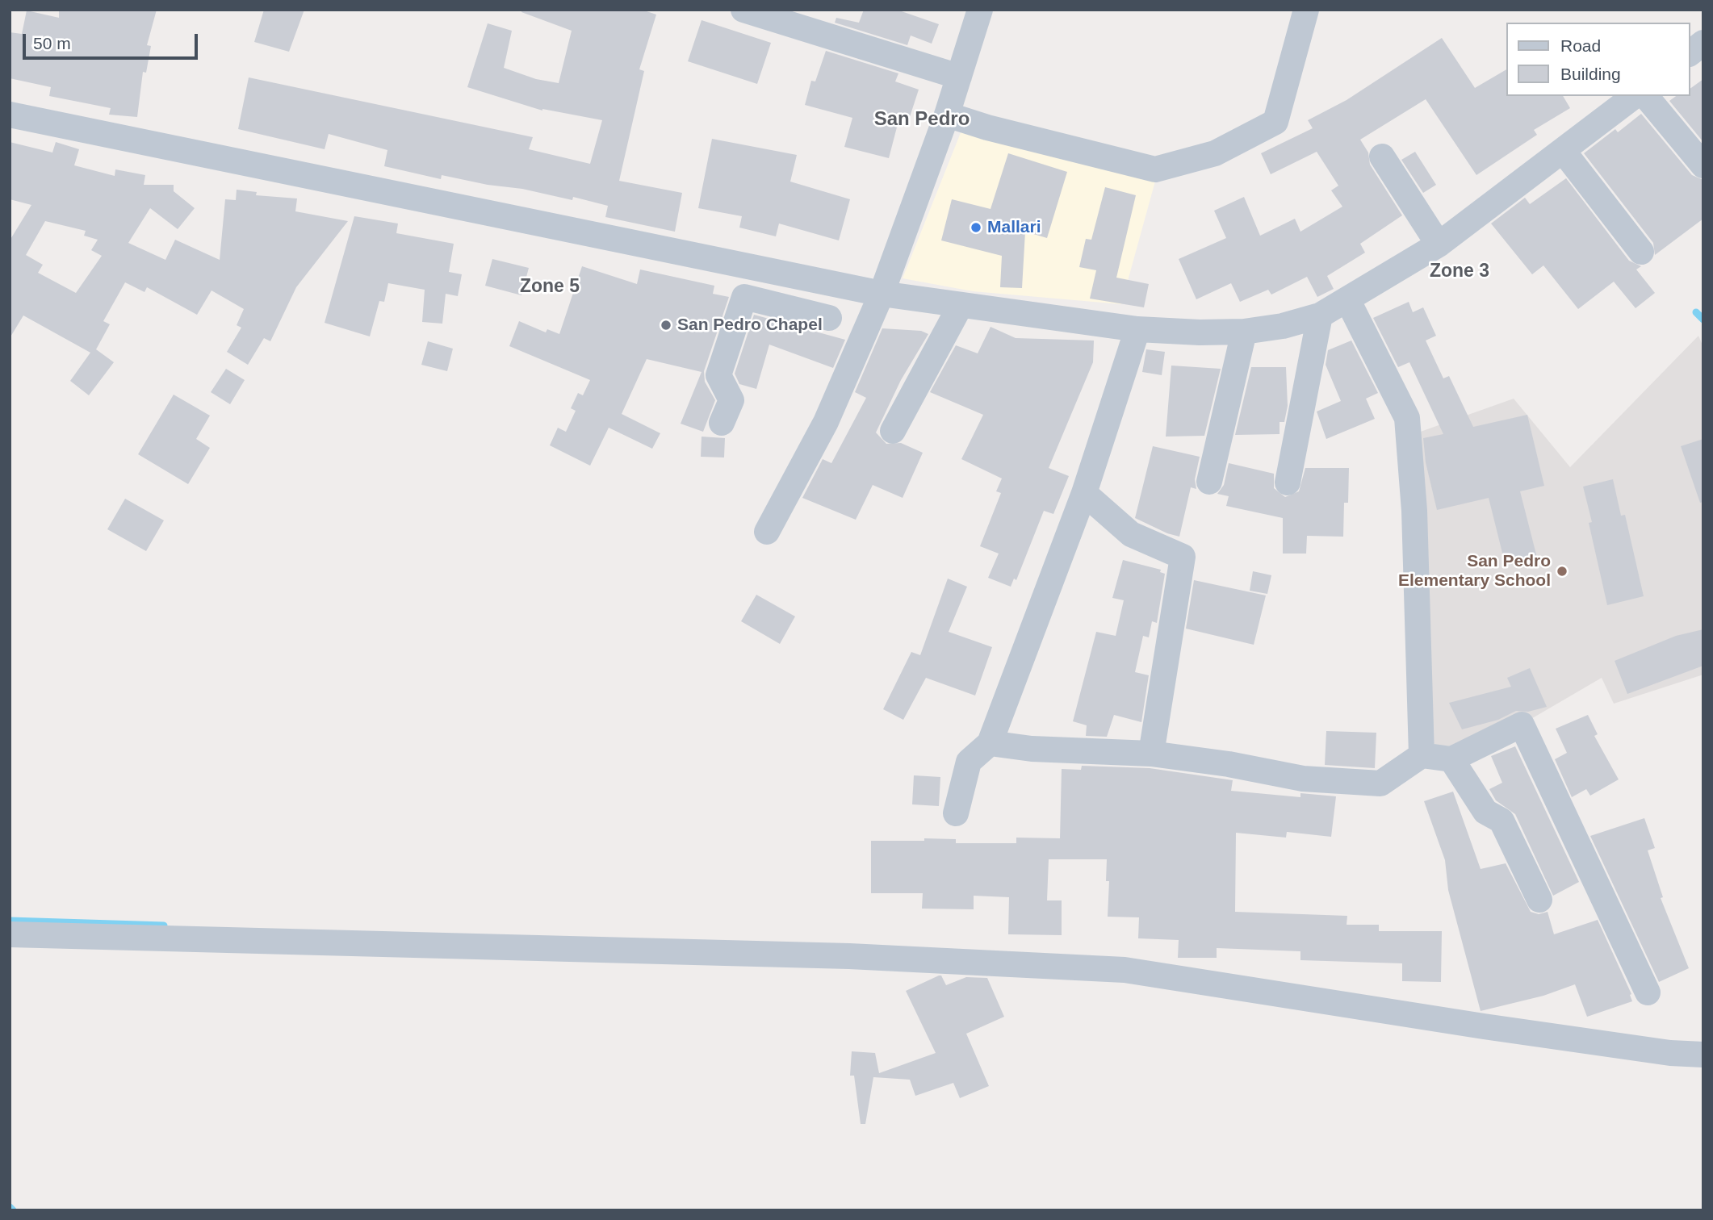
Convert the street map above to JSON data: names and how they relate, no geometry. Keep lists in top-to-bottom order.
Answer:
{
  "districts": ["San Pedro", "Zone 3", "Zone 5"],
  "places": ["Mallari", "San Pedro Chapel", "San Pedro Elementary School"],
  "legend": ["Road", "Building"],
  "scale_bar": "50 m"
}
